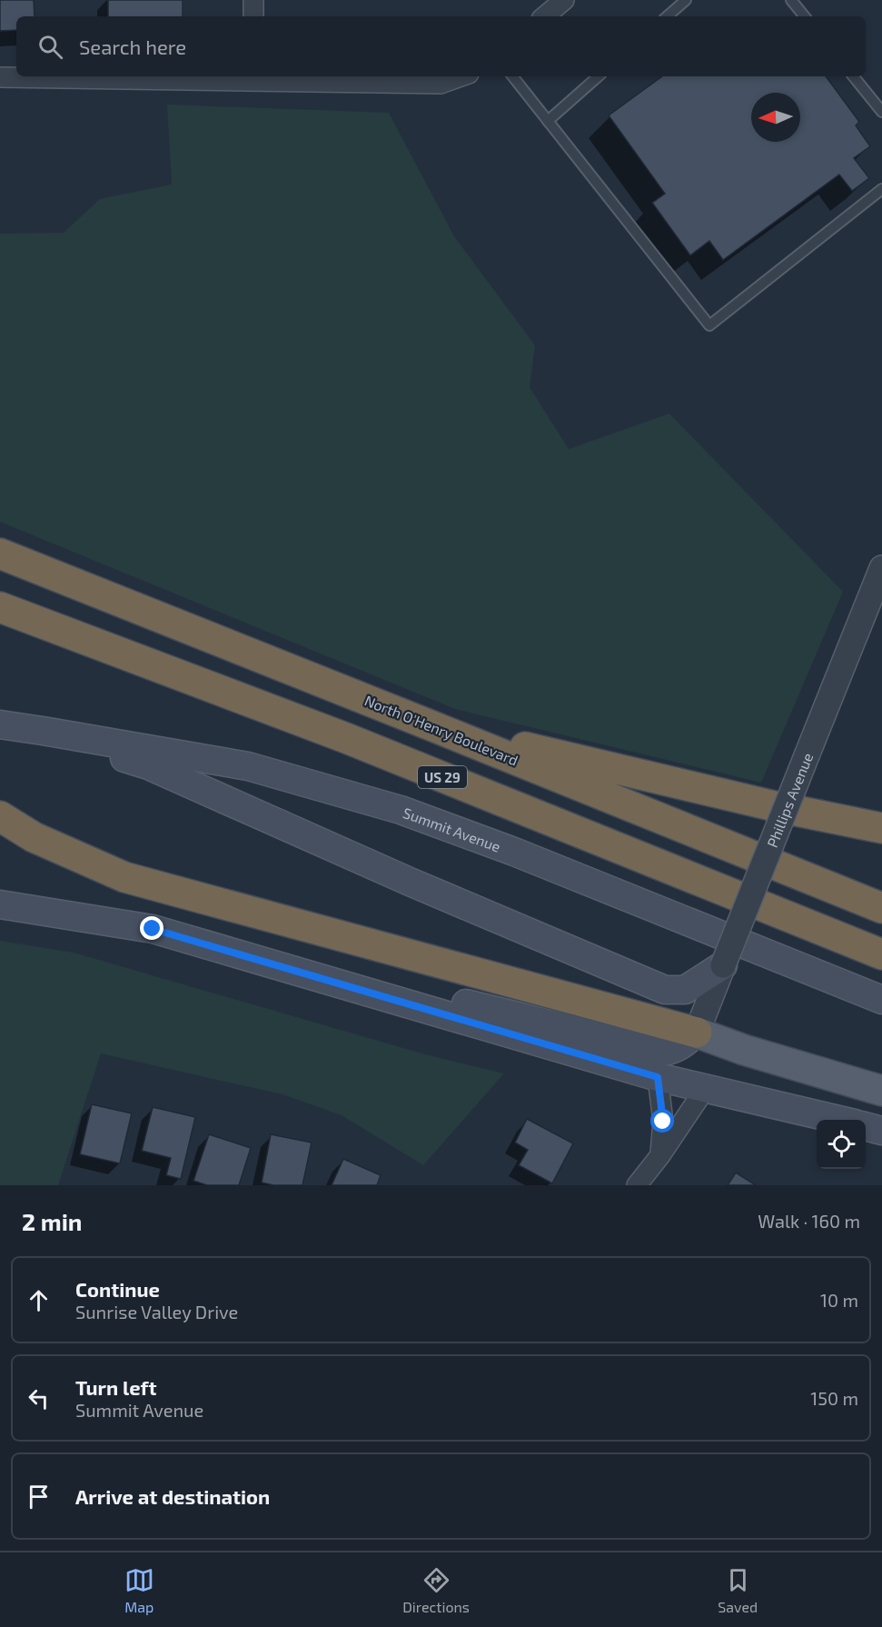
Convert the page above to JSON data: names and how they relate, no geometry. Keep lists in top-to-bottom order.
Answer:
{
  "streets": {
    "highway": ["North O'Henry Boulevard", "US 29"],
    "main road": ["Summit Avenue"],
    "street": ["Phillips Avenue"]
  },
  "north": "left",
  "page": {
    "search": "Search here",
    "heading": ["2 min", "Walk · 160 m"],
    "list": [
      ["Continue", "Sunrise Valley Drive", "10 m"],
      ["Turn left", "Summit Avenue", "150 m"],
      "Arrive at destination"
    ],
    "nav": ["Map", "Directions", "Saved"]
  }
}
